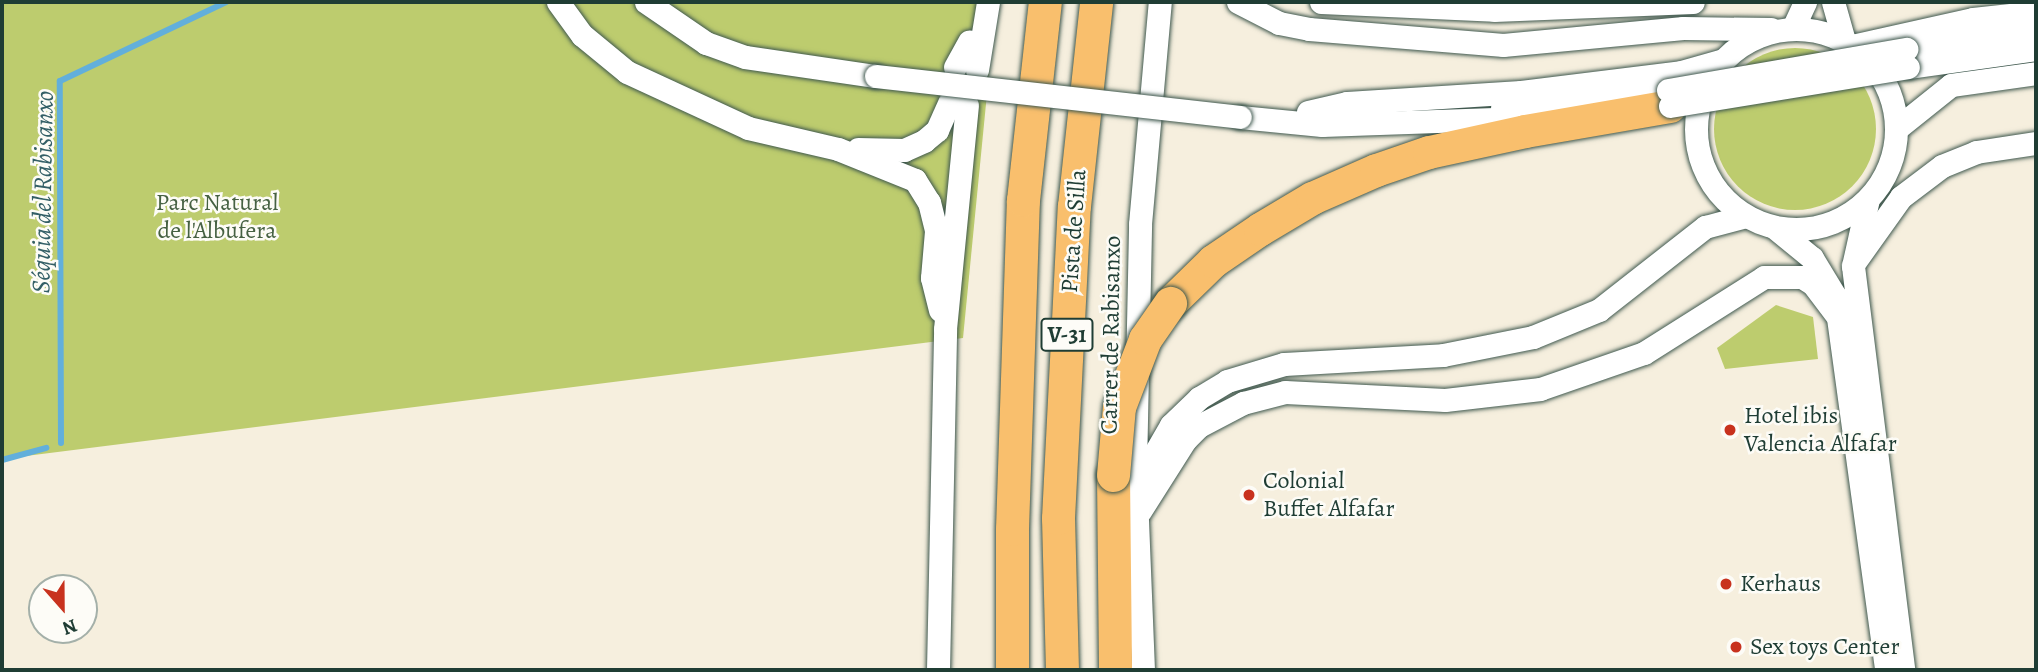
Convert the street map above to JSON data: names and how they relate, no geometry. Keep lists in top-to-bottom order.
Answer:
{
  "streets": {
    "highway": ["Pista de Silla", "V-31"],
    "street": ["Carrer de Rabisanxo"]
  },
  "water": ["Séquia del Rabisanxo"],
  "parks": ["Parc Natural de l'Albufera"],
  "places": [
    "Hotel ibis Valencia Alfafar",
    "Colonial Buffet Alfafar",
    "Kerhaus",
    "Sex toys Center"
  ],
  "north": "bottom"
}
